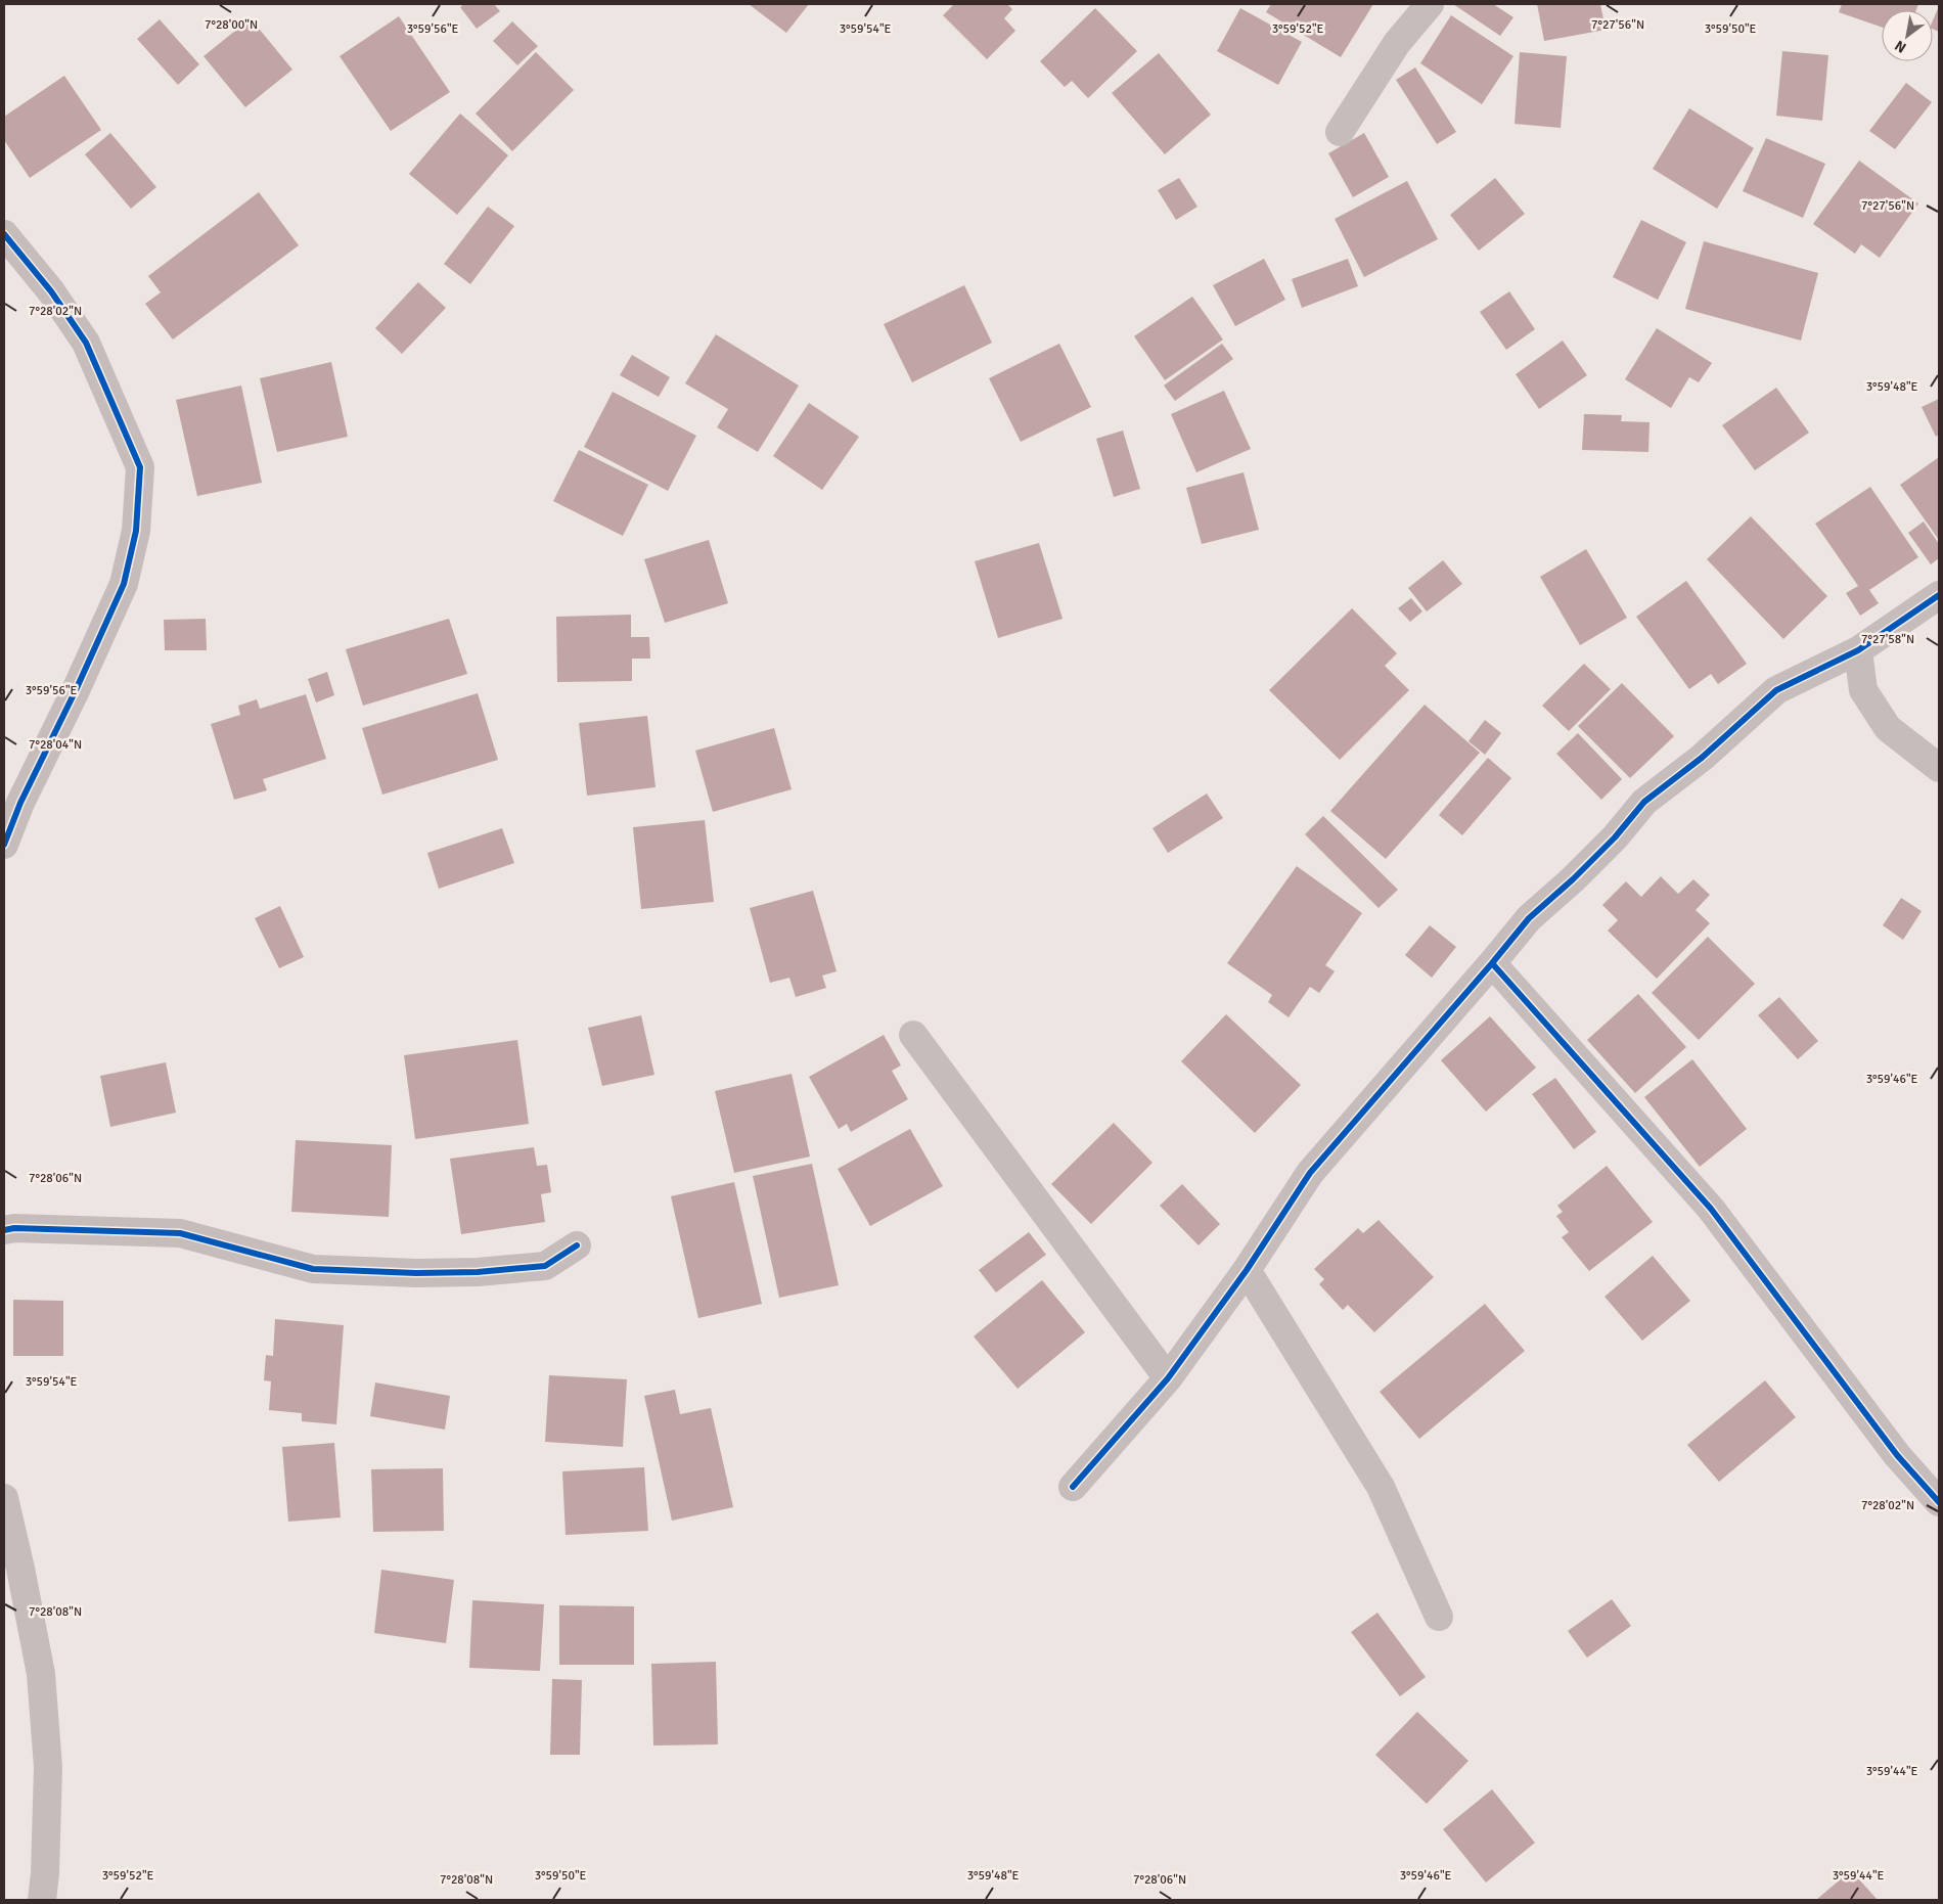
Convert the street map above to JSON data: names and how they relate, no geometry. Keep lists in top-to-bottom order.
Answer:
{
  "north": "bottom left",
  "coordinates": [
    "7°28'00\"N",
    "7°27'56\"N",
    "3°59'56\"E",
    "3°59'54\"E",
    "3°59'52\"E",
    "3°59'50\"E",
    "7°28'02\"N",
    "3°59'48\"E",
    "7°27'58\"N",
    "7°28'04\"N",
    "3°59'46\"E",
    "7°28'06\"N",
    "7°28'08\"N",
    "3°59'44\"E"
  ]
}
